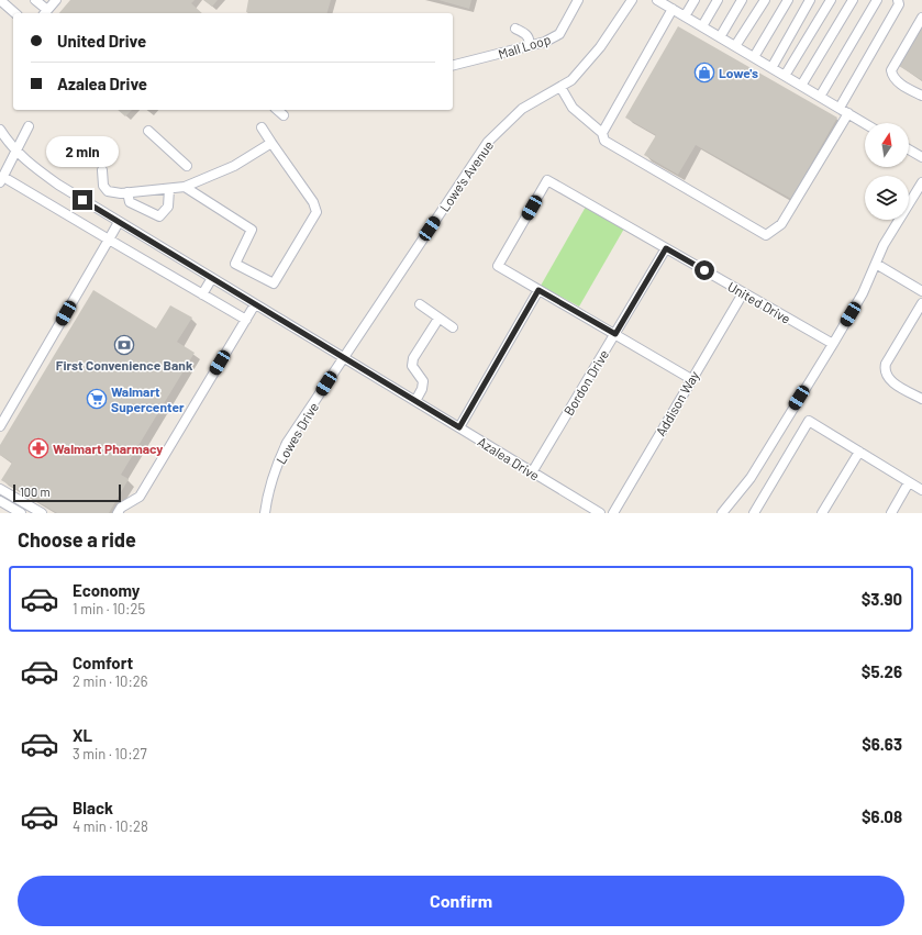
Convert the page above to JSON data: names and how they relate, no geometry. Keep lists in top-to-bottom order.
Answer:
{
  "streets": {
    "street": [
      "Mall Loop",
      "Lowe's Avenue",
      "United Drive",
      "Bordon Drive",
      "Addison Way",
      "Lowes Drive",
      "Azalea Drive"
    ]
  },
  "crossings": [
    ["Lowe's Avenue", "Lowes Drive"],
    ["Lowe's Avenue", "Azalea Drive"],
    ["United Drive", "Bordon Drive"],
    ["United Drive", "Addison Way"],
    ["Bordon Drive", "Azalea Drive"],
    ["Lowes Drive", "Azalea Drive"]
  ],
  "places": {
    "shop": ["Lowe's"],
    "bank": ["First Convenience Bank"],
    "supermarket": ["Walmart Supercenter"],
    "pharmacy": ["Walmart Pharmacy"]
  },
  "scale_bar": "100 m",
  "north": "top",
  "page": {
    "banner": ["United Drive", "Azalea Drive"],
    "bubble": "2 min",
    "scale": "100 m",
    "heading": "Choose a ride",
    "list": [
      {
        "name": "Economy",
        "note": "1 min · 10:25",
        "value": "$3.90"
      },
      {
        "name": "Comfort",
        "note": "2 min · 10:26",
        "value": "$5.26"
      },
      {
        "name": "XL",
        "note": "3 min · 10:27",
        "value": "$6.63"
      },
      {
        "name": "Black",
        "note": "4 min · 10:28",
        "value": "$6.08"
      }
    ],
    "buttons": "Confirm"
  }
}
